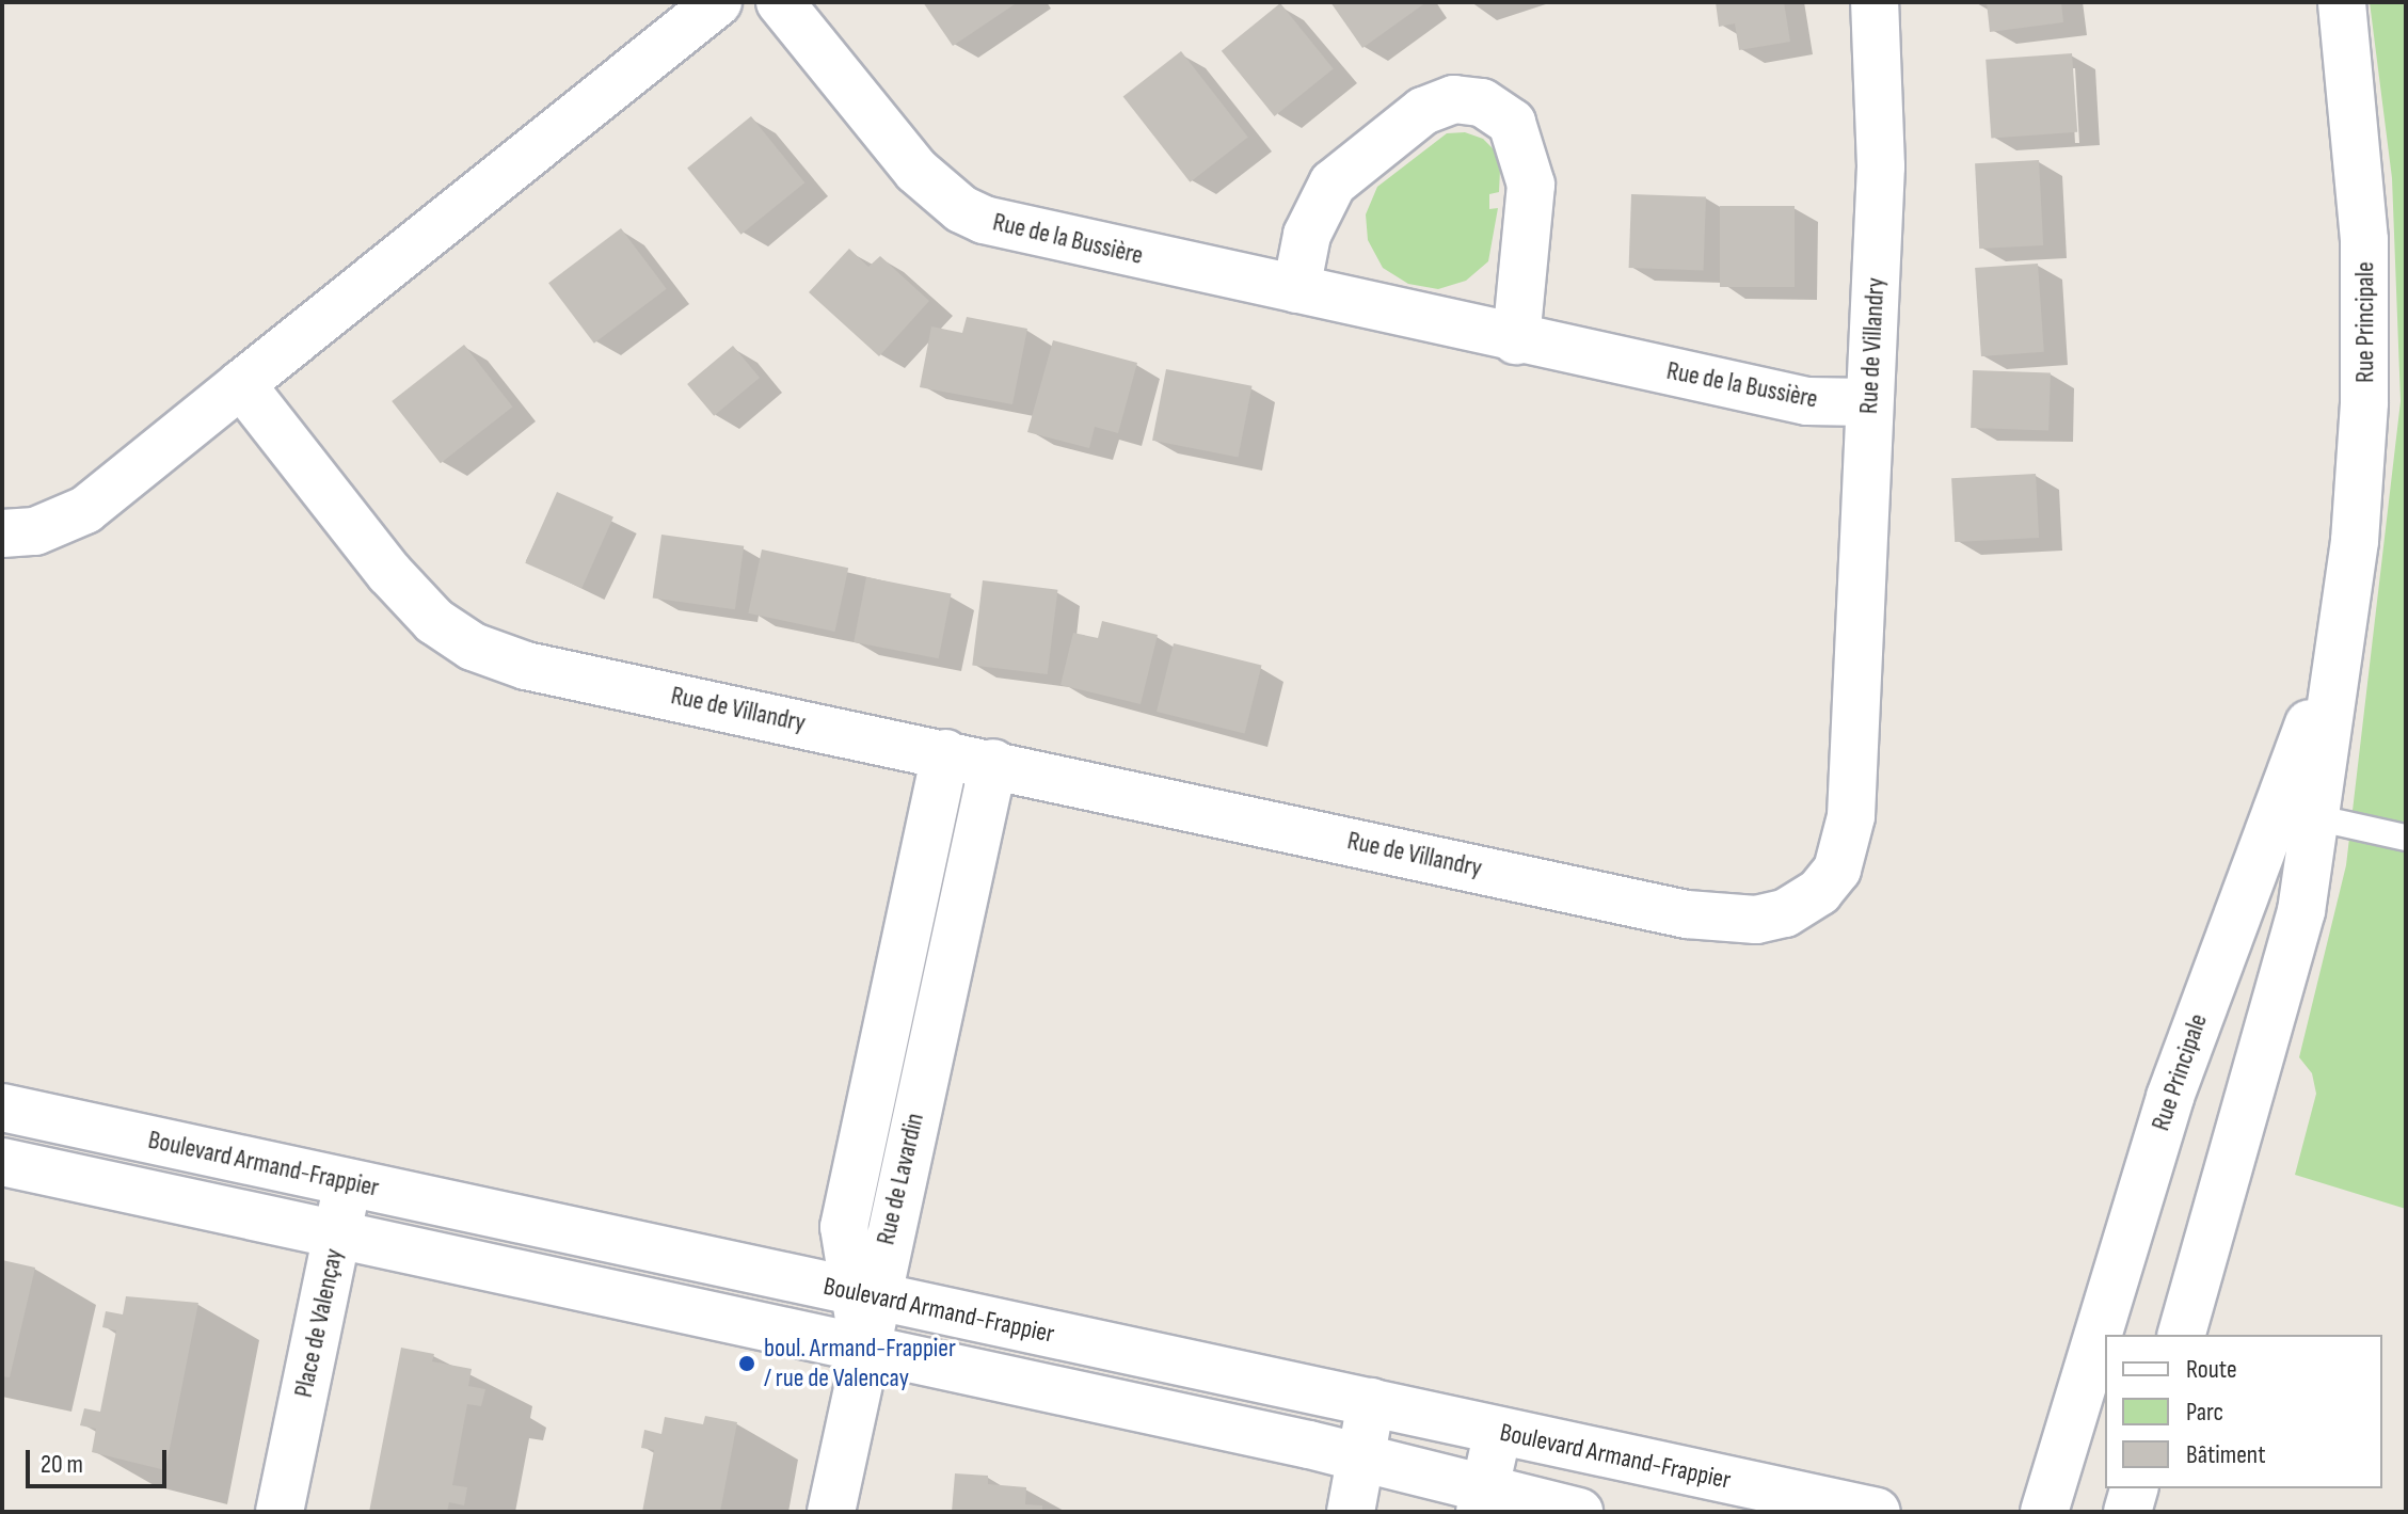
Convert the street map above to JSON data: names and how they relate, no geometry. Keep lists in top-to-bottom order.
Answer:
{
  "streets": {
    "street": [
      "Rue de la Bussière",
      "Rue Principale",
      "Rue de Villandry",
      "Boulevard Armand-Frappier",
      "Rue de Lavardin",
      "Place de Valençay"
    ]
  },
  "crossings": [
    ["Rue de la Bussière", "Rue de Villandry"],
    ["Rue de Villandry", "Rue de Lavardin"],
    ["Boulevard Armand-Frappier", "Rue de Lavardin"],
    ["Boulevard Armand-Frappier", "Place de Valençay"]
  ],
  "places": ["boul. Armand-Frappier / rue de Valencay"],
  "legend": ["Route", "Parc", "Bâtiment"],
  "scale_bar": "20 m"
}
